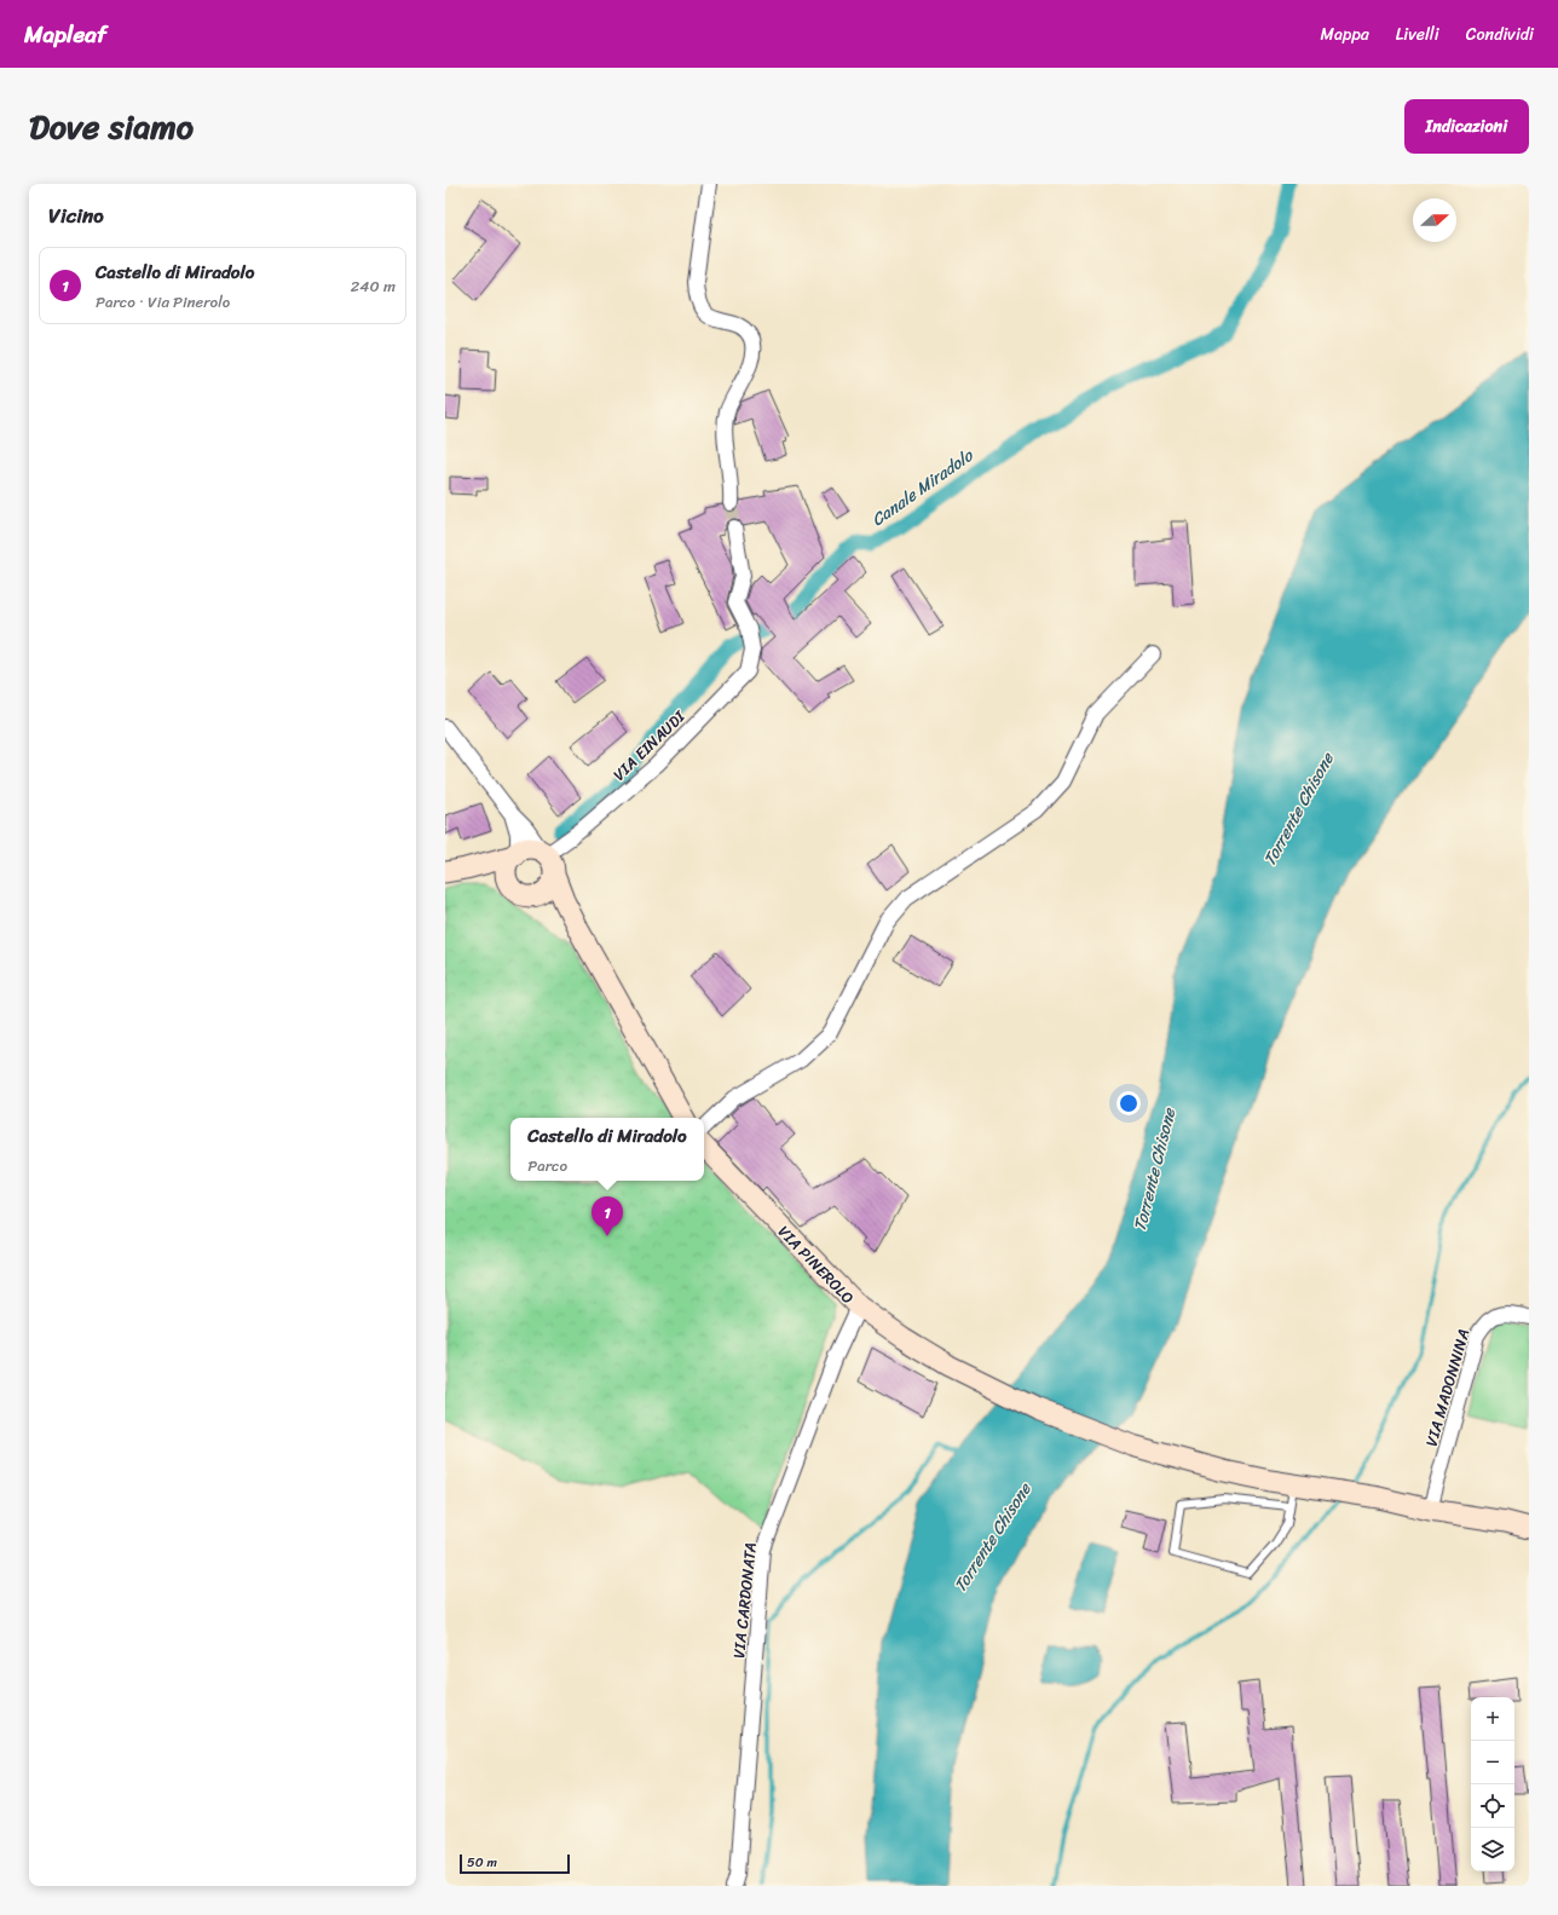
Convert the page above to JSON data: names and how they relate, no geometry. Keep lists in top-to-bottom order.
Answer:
{
  "streets": {
    "street": [
      "VIA EINAUDI",
      "VIA PINEROLO",
      "VIA MADONNINA",
      "VIA CARDONATA"
    ]
  },
  "crossings": [
    ["VIA PINEROLO", "VIA MADONNINA"],
    ["VIA PINEROLO", "VIA CARDONATA"]
  ],
  "water": ["Canale Miradolo", "Torrente Chisone"],
  "scale_bar": "50 m",
  "north": "right",
  "page": {
    "header": "Mapleaf",
    "nav": ["Mappa", "Livelli", "Condividi"],
    "title": "Dove siamo",
    "buttons": "Indicazioni",
    "heading": "Vicino",
    "list": [
      {
        "mark": "1",
        "name": "Castello di Miradolo",
        "note": "Parco · Via Pinerolo",
        "value": "240 m"
      }
    ],
    "popup": ["Castello di Miradolo", "Parco"],
    "pins": "1",
    "map_buttons": ["+", "−"],
    "scale": "50 m"
  }
}
